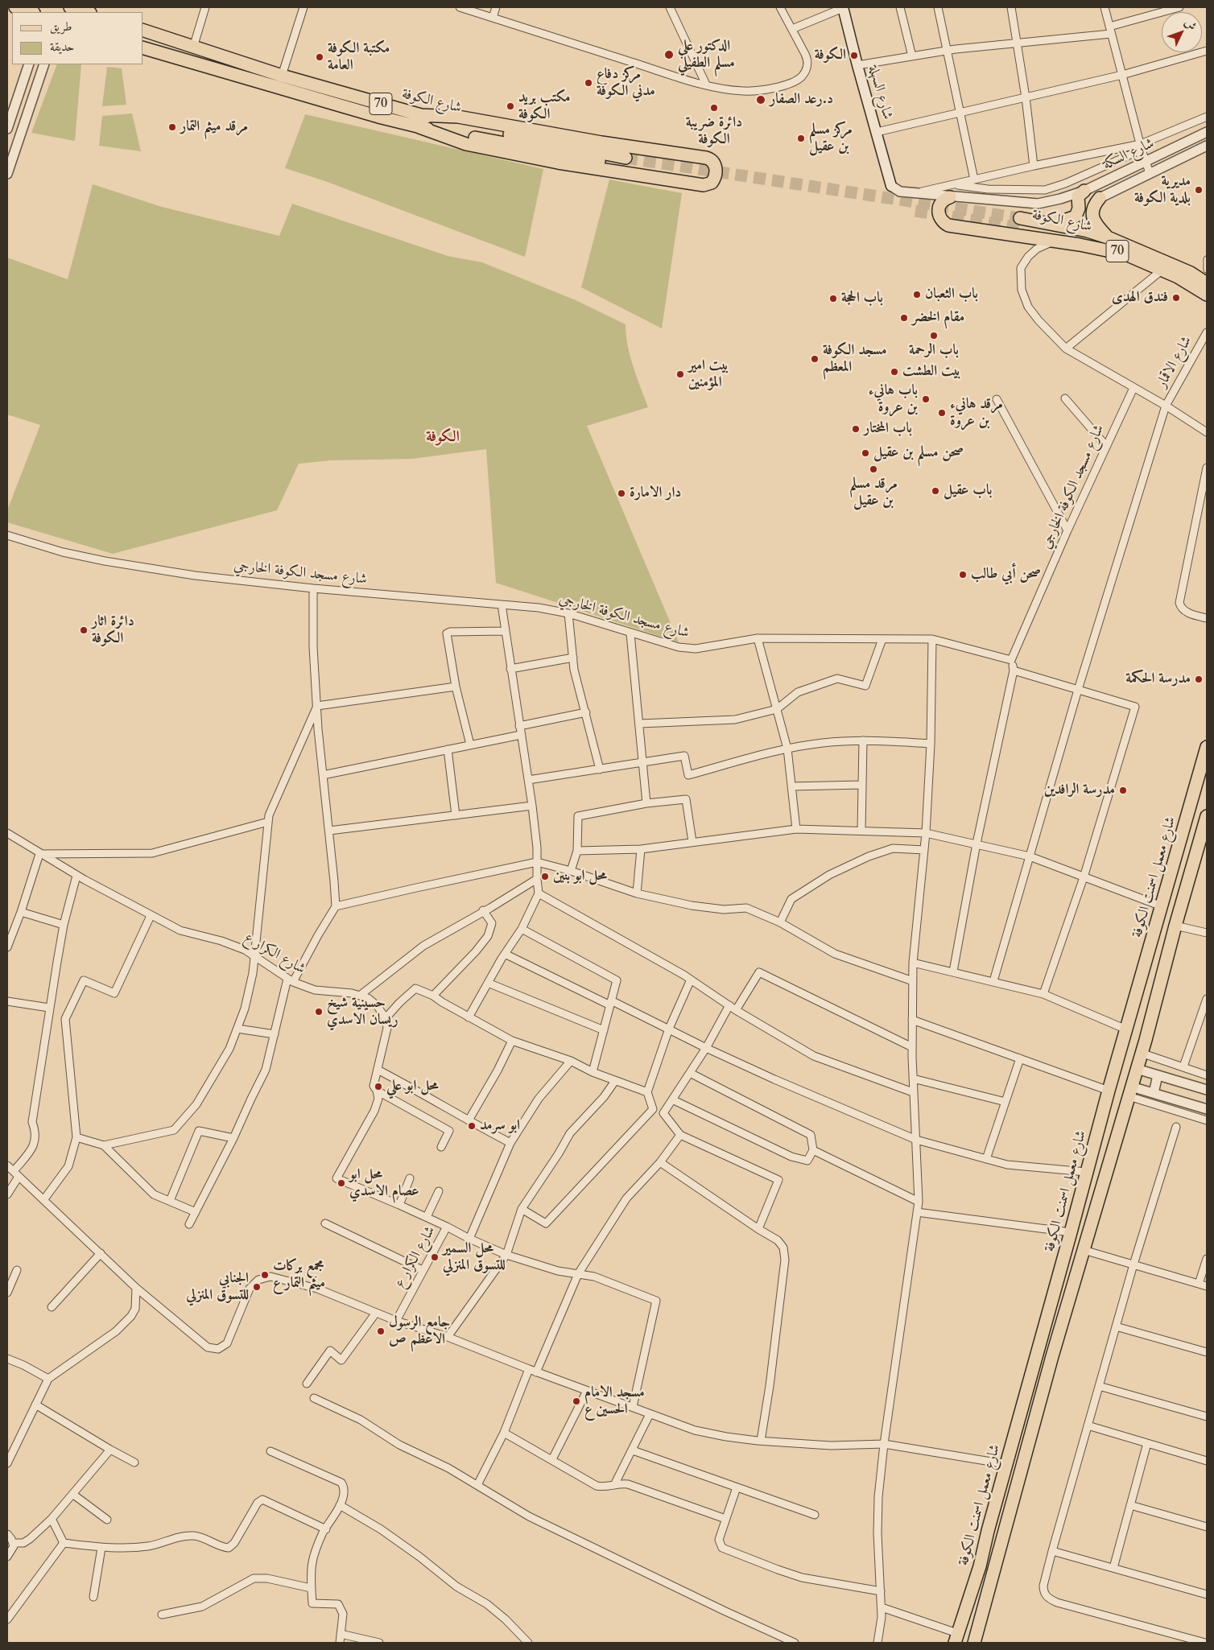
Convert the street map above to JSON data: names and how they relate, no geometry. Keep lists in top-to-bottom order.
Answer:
{
  "streets": {
    "main road": [
      "شارع السهلة",
      "شارع الكوفة",
      "70",
      "شارع معمل اسمنت الكوفة"
    ],
    "street": [
      "شارع السكة",
      "شارع الاقمار",
      "شارع مسجد الكوفة الخارجي",
      "شارع الكرار ع"
    ]
  },
  "crossings": [
    ["شارع السهلة", "شارع السكة"]
  ],
  "districts": ["الكوفة"],
  "places": [
    "الدكتور علي مسلم الطفيلي",
    "الكوفة",
    "مكتبة الكوفة العامة",
    "مركز دفاع مدني الكوفة",
    "د.رعد الصفار",
    "مكتب بريد الكوفة",
    "دائرة ضريبة الكوفة",
    "مرقد ميثم التمار",
    "مركز مسلم بن عقيل",
    "مديرية بلدية الكوفة",
    "باب الثعبان",
    "فندق الهدى",
    "باب الحجة",
    "مقام الخضر",
    "باب الرحمة",
    "مسجد الكوفة المعظم",
    "بيت الطشت",
    "بيت امير المؤمنين",
    "باب هانيء بن عروة",
    "مرقد هانيء بن عروة",
    "باب المختار",
    "صحن مسلم بن عقيل",
    "مرقد مسلم بن عقيل",
    "باب عقيل",
    "دار الامارة",
    "صحن أبي طالب",
    "دائرة اثار الكوفة",
    "مدرسة الحكمة",
    "مدرسة الرافدين",
    "محل ابو بنين",
    "حسينية شيخ ريسان الاسدي",
    "محل ابو علي",
    "ابو سرمد",
    "محل ابو عصام الاسدي",
    "محل السمير للتسوق المنزلي",
    "مجمع بركات ميثم التمار ع",
    "الجنابي للتسوق المنزلي",
    "جامع الرسول الاعظم ص",
    "مسجد الامام الحسين ع"
  ],
  "legend": ["طريق", "حديقة"],
  "north": "top right"
}
